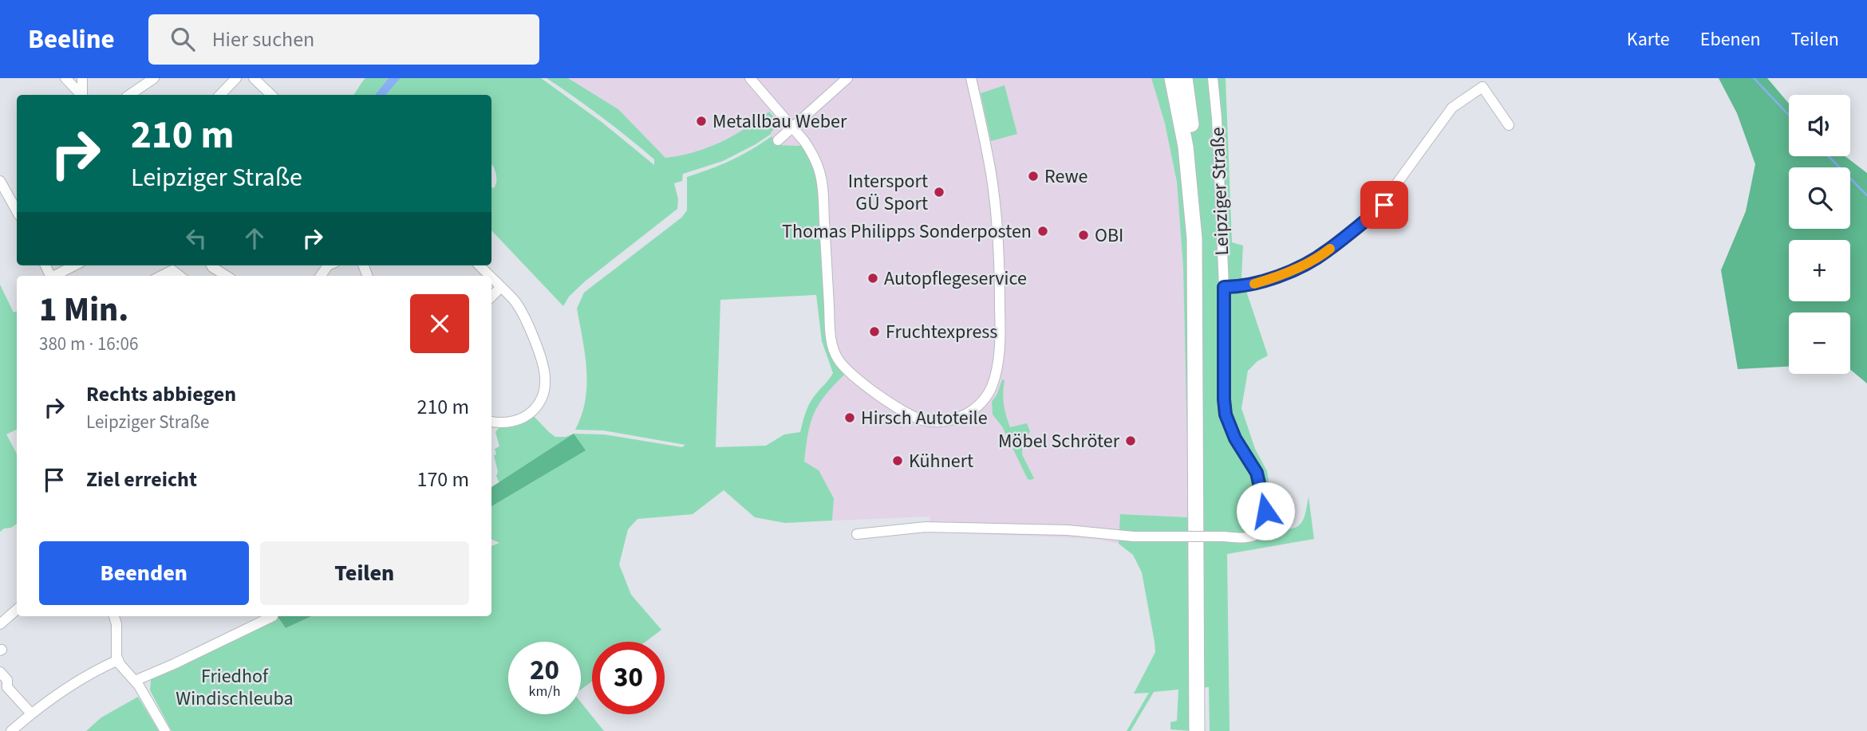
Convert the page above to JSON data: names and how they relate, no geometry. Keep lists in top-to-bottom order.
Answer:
{
  "streets": {
    "street": ["Leipziger Straße"]
  },
  "parks": ["Friedhof Windischleuba"],
  "places": [
    "Metallbau Weber",
    "Rewe",
    "Intersport GÜ Sport",
    "Thomas Philipps Sonderposten",
    "OBI",
    "Autopflegeservice",
    "Fruchtexpress",
    "Hirsch Autoteile",
    "Möbel Schröter",
    "Kühnert"
  ],
  "page": {
    "header": "Beeline",
    "search": "Hier suchen",
    "nav": ["Karte", "Ebenen", "Teilen"],
    "map_buttons": ["+", "−"],
    "turn": ["210 m", "Leipziger Straße"],
    "heading": ["1 Min.", "380 m · 16:06"],
    "list": [
      {
        "name": "Rechts abbiegen",
        "note": "Leipziger Straße",
        "value": "210 m"
      },
      {
        "name": "Ziel erreicht",
        "value": "170 m"
      }
    ],
    "buttons": ["Beenden", "Teilen"],
    "speed": "20 km/h",
    "limit": "30"
  }
}
